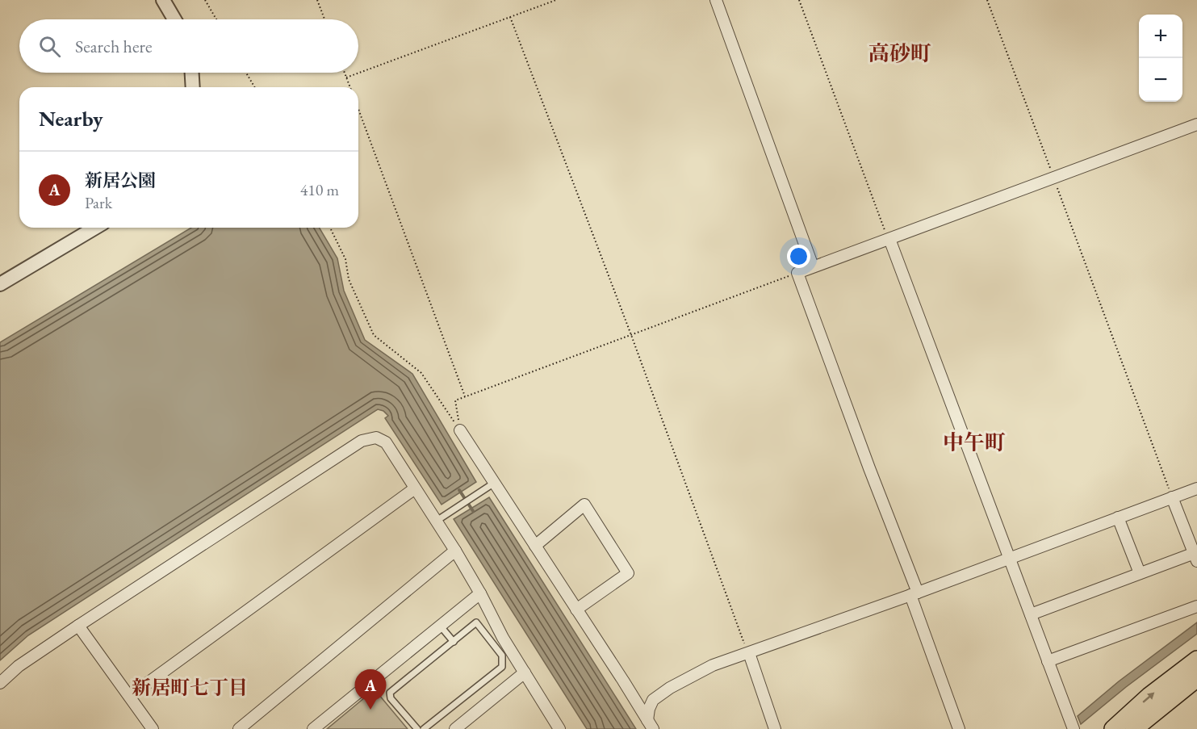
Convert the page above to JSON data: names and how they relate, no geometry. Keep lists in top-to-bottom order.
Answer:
{
  "districts": ["高砂町", "中午町", "新居町七丁目"],
  "page": {
    "map_buttons": ["+", "−"],
    "search": "Search here",
    "heading": "Nearby",
    "list": [
      {
        "mark": "A",
        "name": "新居公園",
        "note": "Park",
        "value": "410 m"
      }
    ],
    "pins": "A"
  }
}
